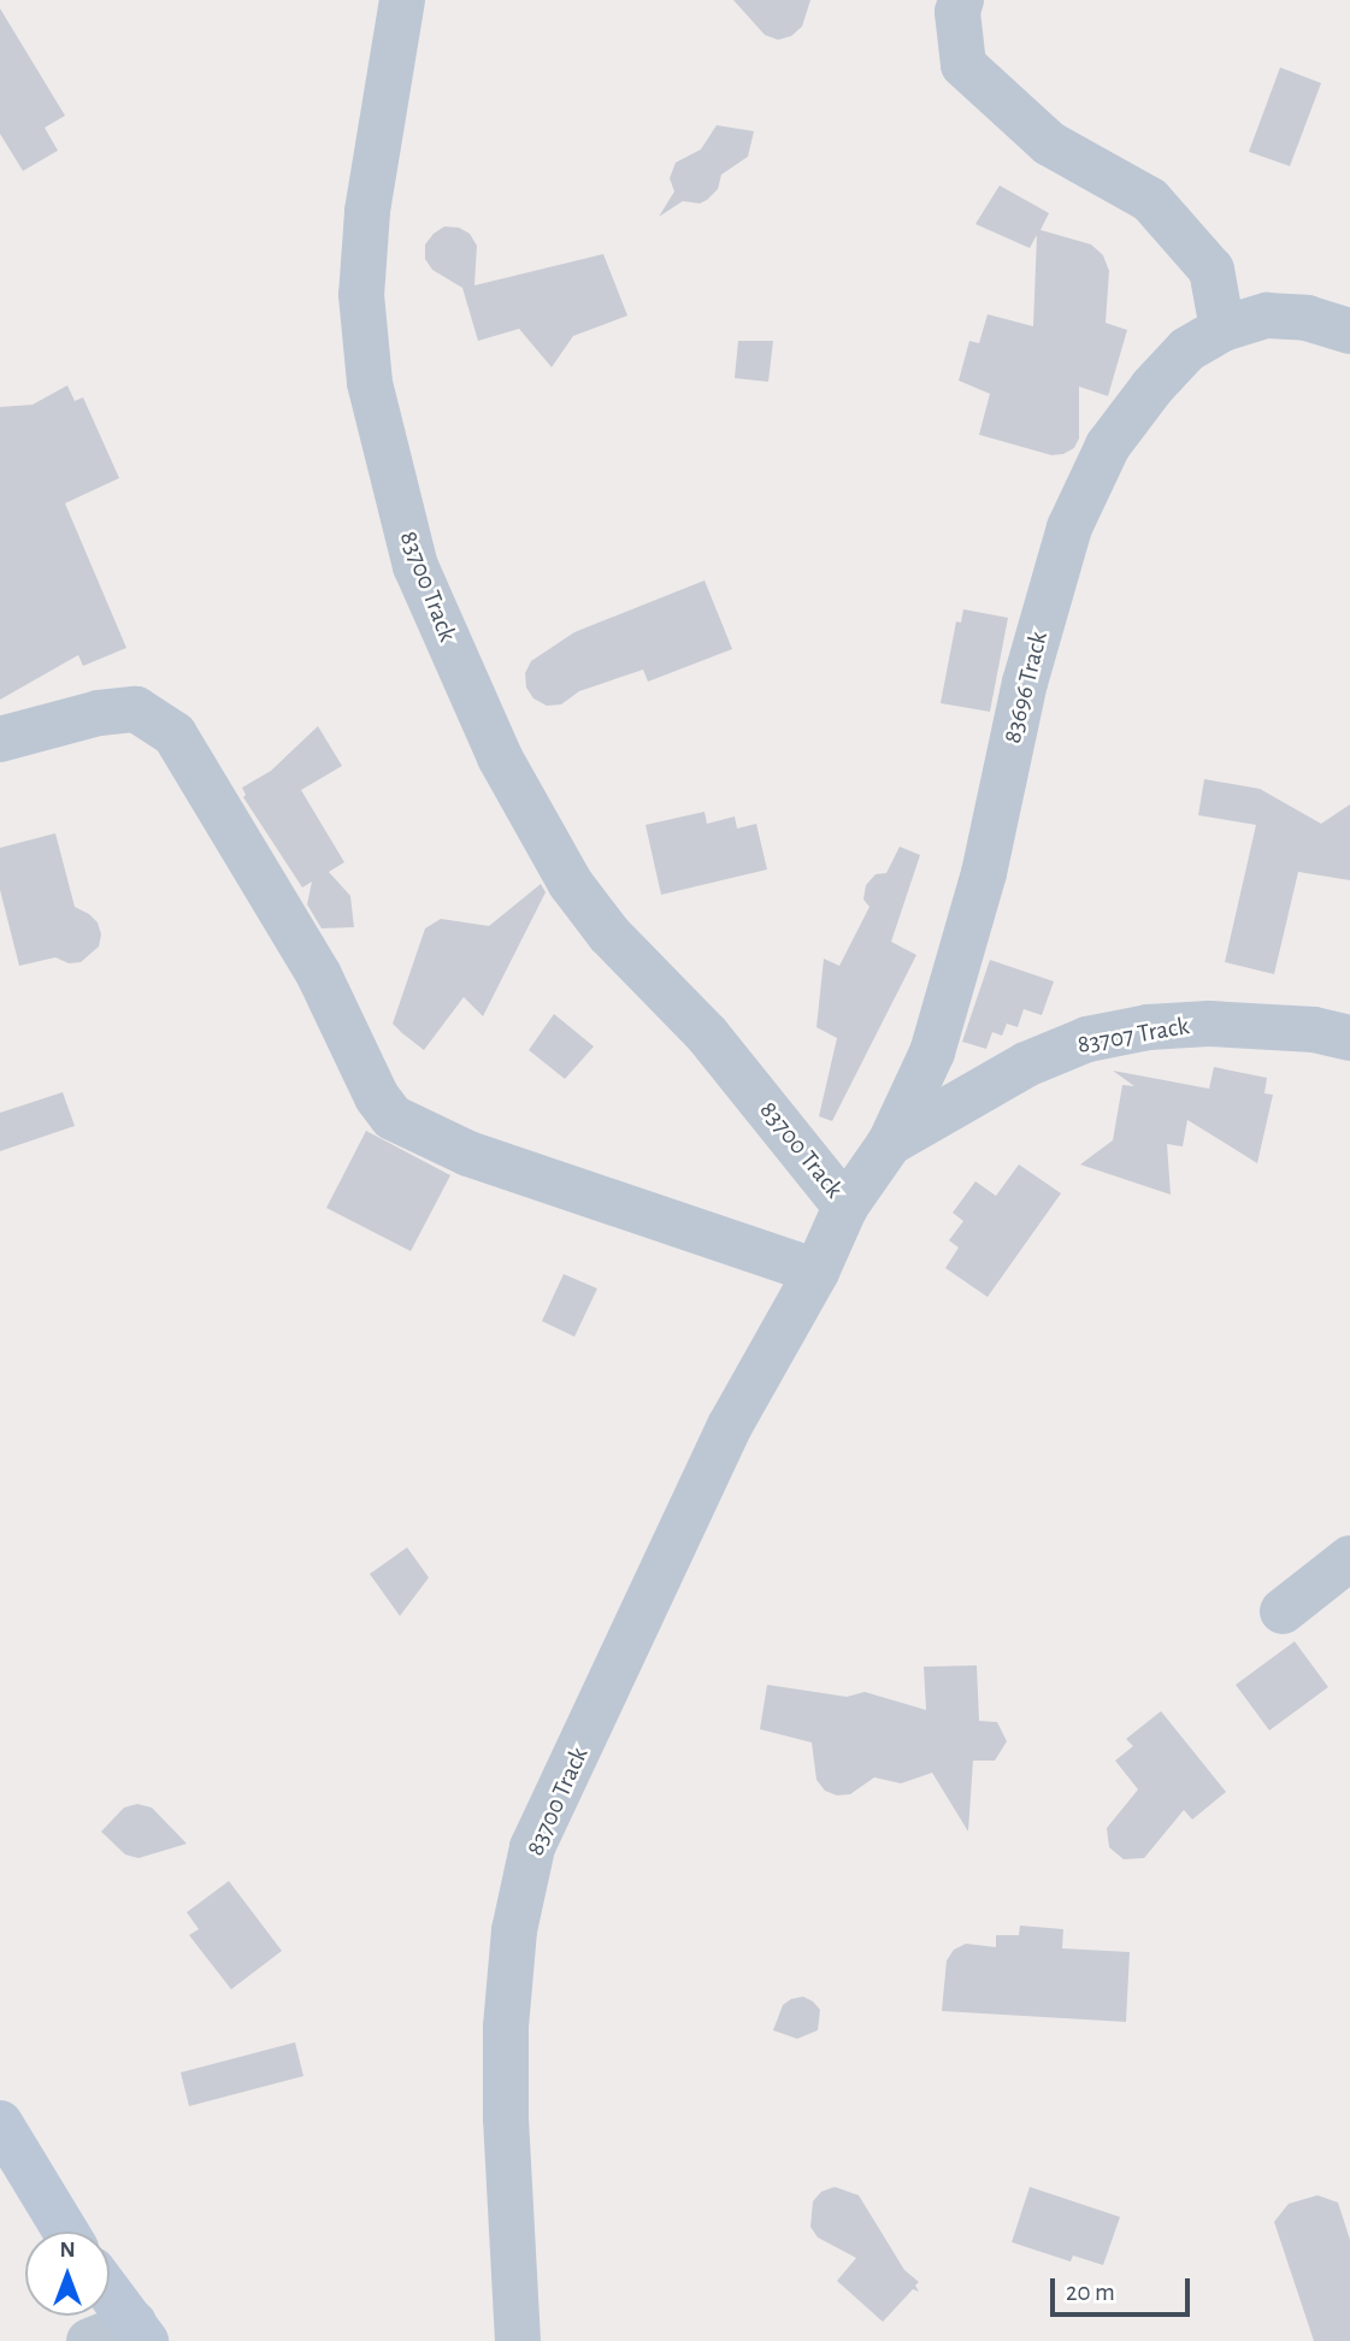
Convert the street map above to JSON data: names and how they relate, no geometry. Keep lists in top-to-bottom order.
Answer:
{
  "streets": {
    "street": ["83700 Track", "83696 Track", "83707 Track"]
  },
  "crossings": [
    ["83700 Track", "83696 Track"],
    ["83696 Track", "83707 Track"]
  ],
  "scale_bar": "20 m",
  "north": "top"
}
